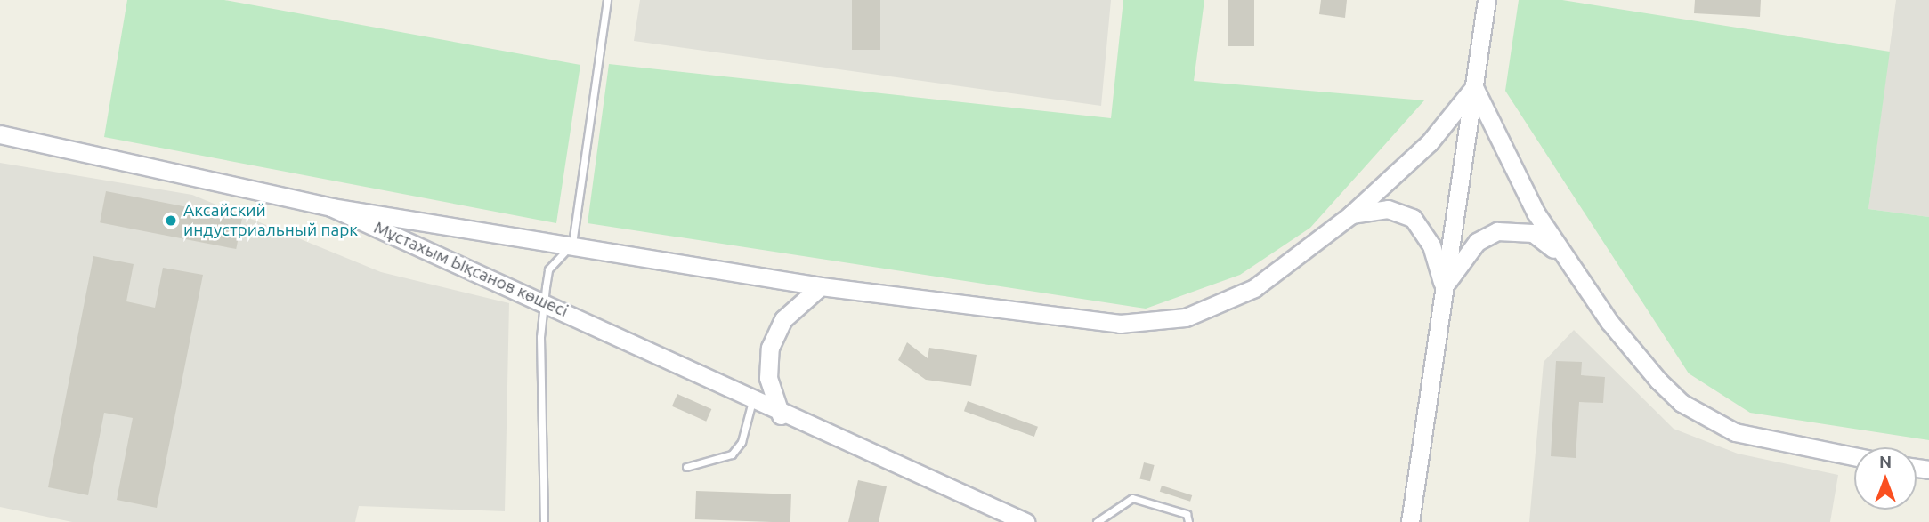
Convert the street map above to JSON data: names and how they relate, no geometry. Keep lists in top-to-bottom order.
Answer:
{
  "streets": {
    "main road": ["Мұстахым Ықсанов көшесі"]
  },
  "places": ["Аксайский индустриальный парк"],
  "north": "top"
}
